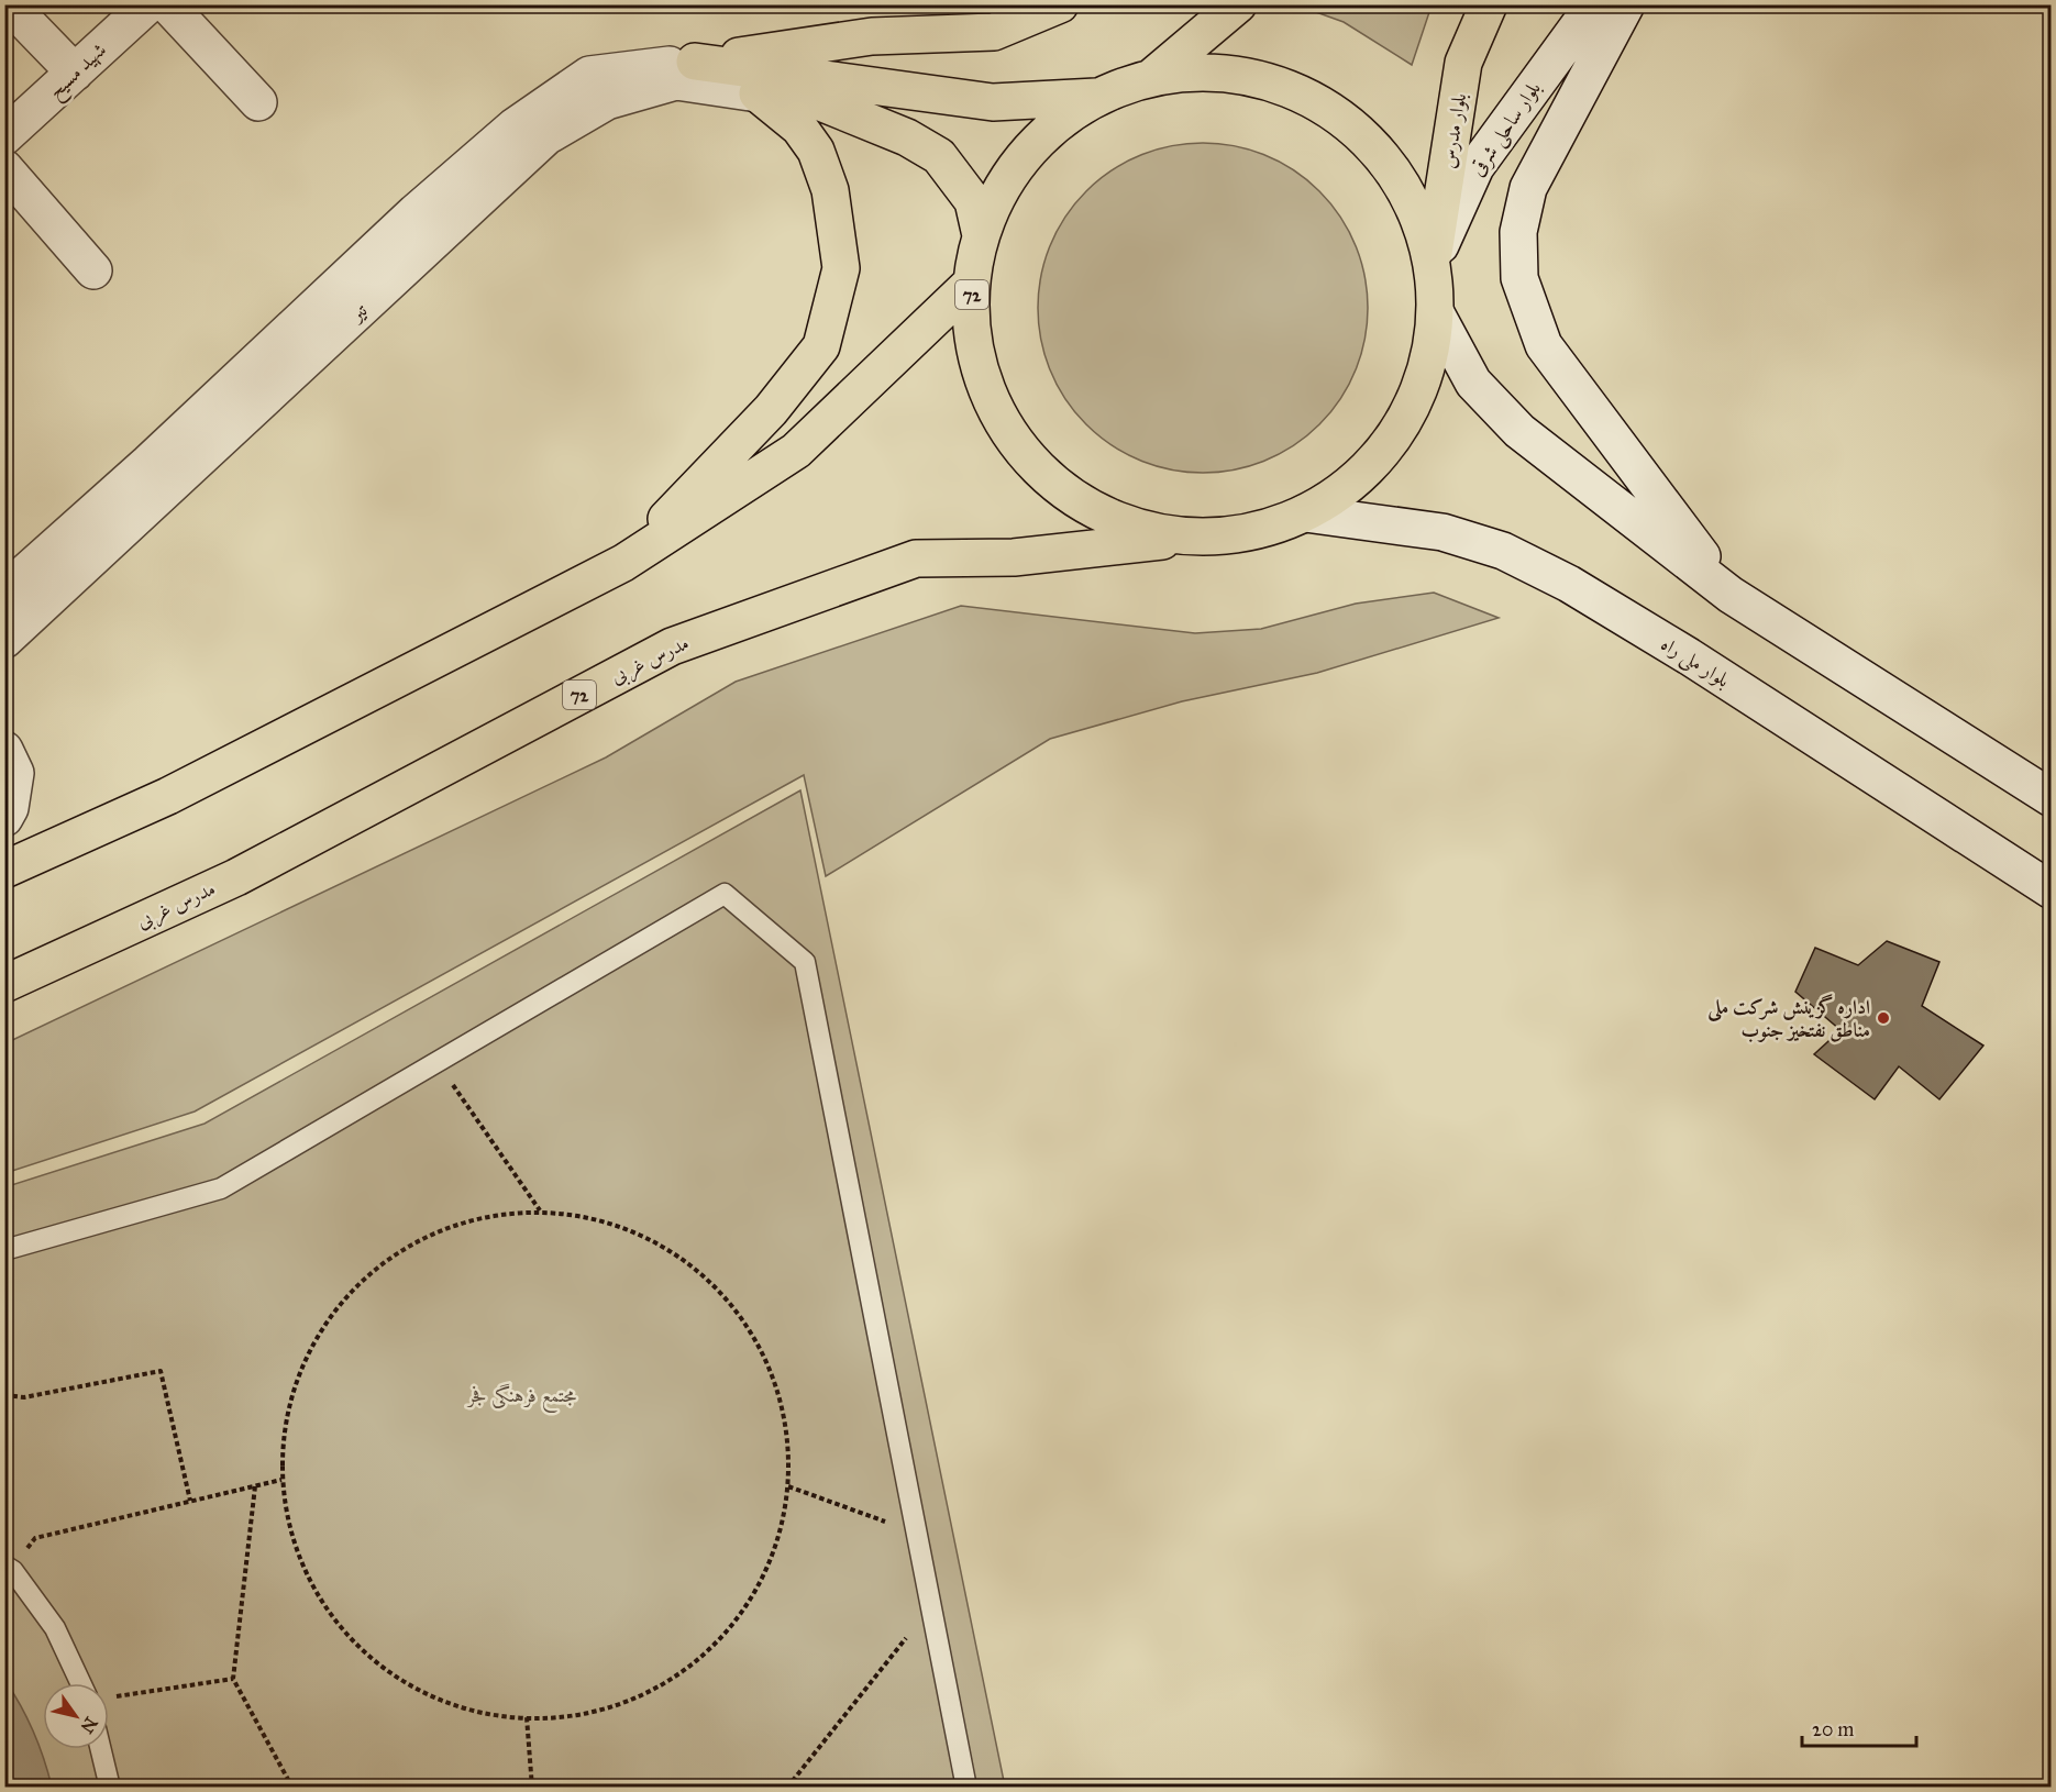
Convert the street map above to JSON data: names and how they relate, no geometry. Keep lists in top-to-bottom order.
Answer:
{
  "streets": {
    "highway": ["بلوار مدرس", "72", "مدرس غربی"],
    "main road": [
      "شهید مسیح",
      "بلوار ساحلی شرقی",
      "تیر",
      "بلوار ملی راه"
    ]
  },
  "crossings": [
    ["بلوار ساحلی شرقی", "بلوار مدرس"],
    ["بلوار ساحلی شرقی", "72"],
    ["بلوار مدرس", "72"],
    ["72", "مدرس غربی"],
    ["72", "بلوار ملی راه"]
  ],
  "parks": ["مجتمع فرهنگی فجر"],
  "places": ["اداره گزینش شرکت ملی مناطق نفتخیز جنوب"],
  "scale_bar": "20 m",
  "north": "bottom right"
}
